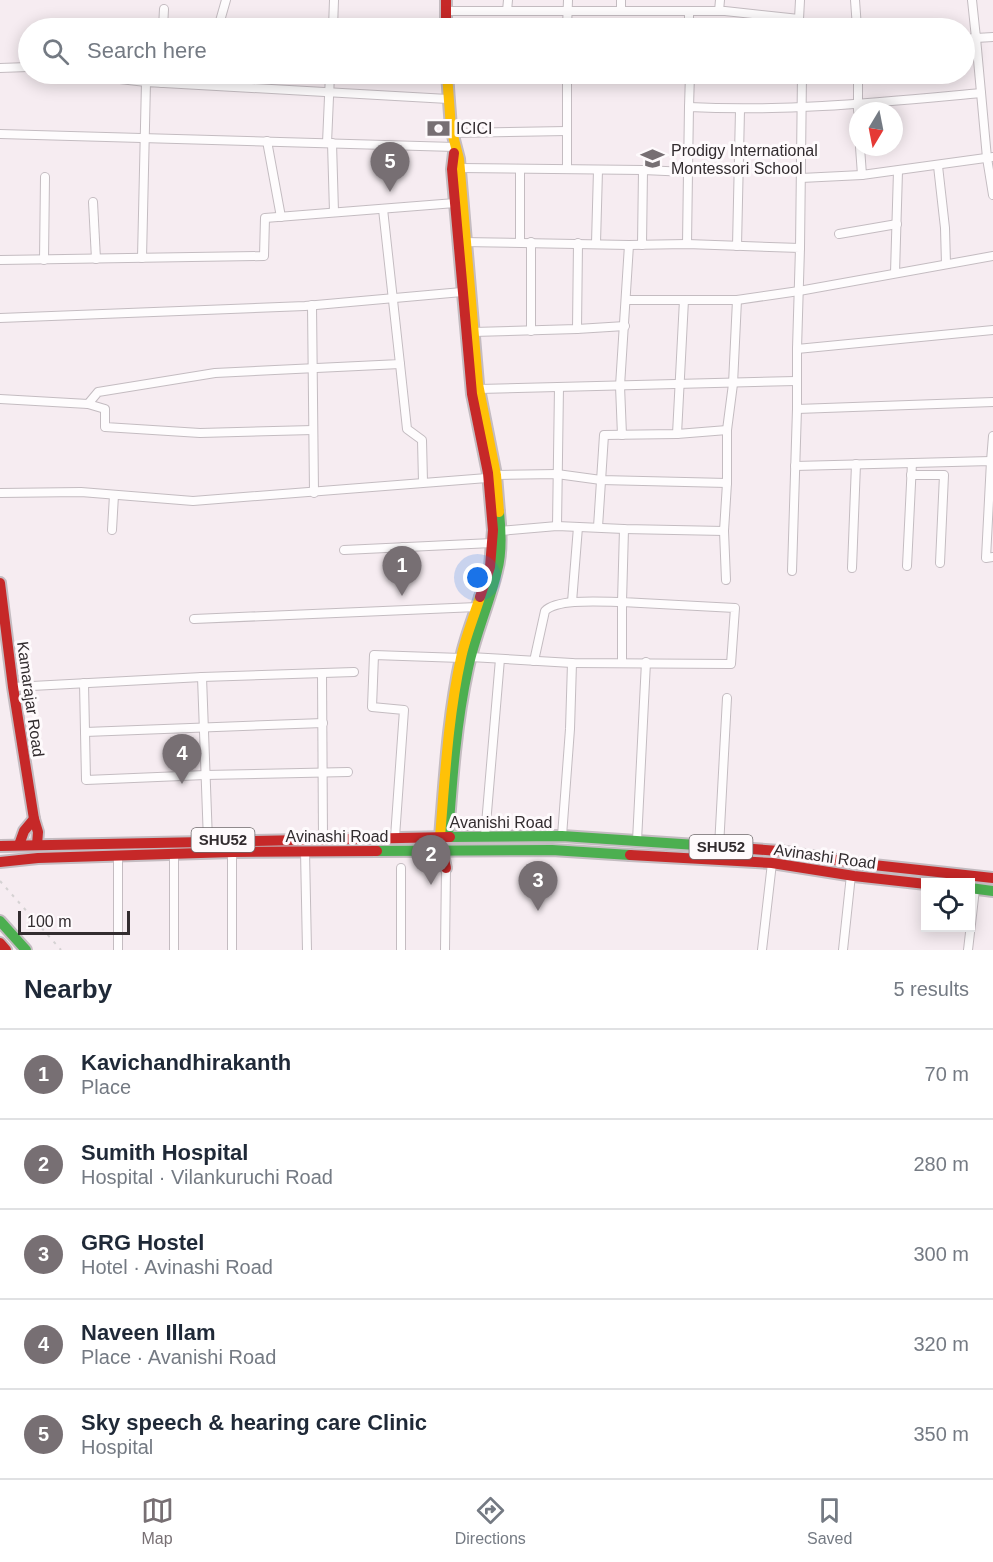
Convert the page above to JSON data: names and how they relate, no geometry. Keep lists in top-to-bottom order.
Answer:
{
  "streets": {
    "main road": [
      "Kamarajar Road",
      "Avanishi Road",
      "Avinashi Road",
      "SHU52"
    ]
  },
  "crossings": [
    ["Kamarajar Road", "Avanishi Road"]
  ],
  "places": {
    "bank": ["ICICI"],
    "school or university": ["Prodigy International Montessori School"]
  },
  "scale_bar": "100 m",
  "north": "bottom",
  "page": {
    "search": "Search here",
    "pins": [
      "5",
      "1",
      "4",
      "2",
      "3"
    ],
    "scale": "100 m",
    "heading": ["Nearby", "5 results"],
    "list": [
      {
        "mark": "1",
        "name": "Kavichandhirakanth",
        "note": "Place",
        "value": "70 m"
      },
      {
        "mark": "2",
        "name": "Sumith Hospital",
        "note": "Hospital · Vilankuruchi Road",
        "value": "280 m"
      },
      {
        "mark": "3",
        "name": "GRG Hostel",
        "note": "Hotel · Avinashi Road",
        "value": "300 m"
      },
      {
        "mark": "4",
        "name": "Naveen Illam",
        "note": "Place · Avanishi Road",
        "value": "320 m"
      },
      {
        "mark": "5",
        "name": "Sky speech & hearing care Clinic",
        "note": "Hospital",
        "value": "350 m"
      }
    ],
    "nav": ["Map", "Directions", "Saved"]
  }
}
